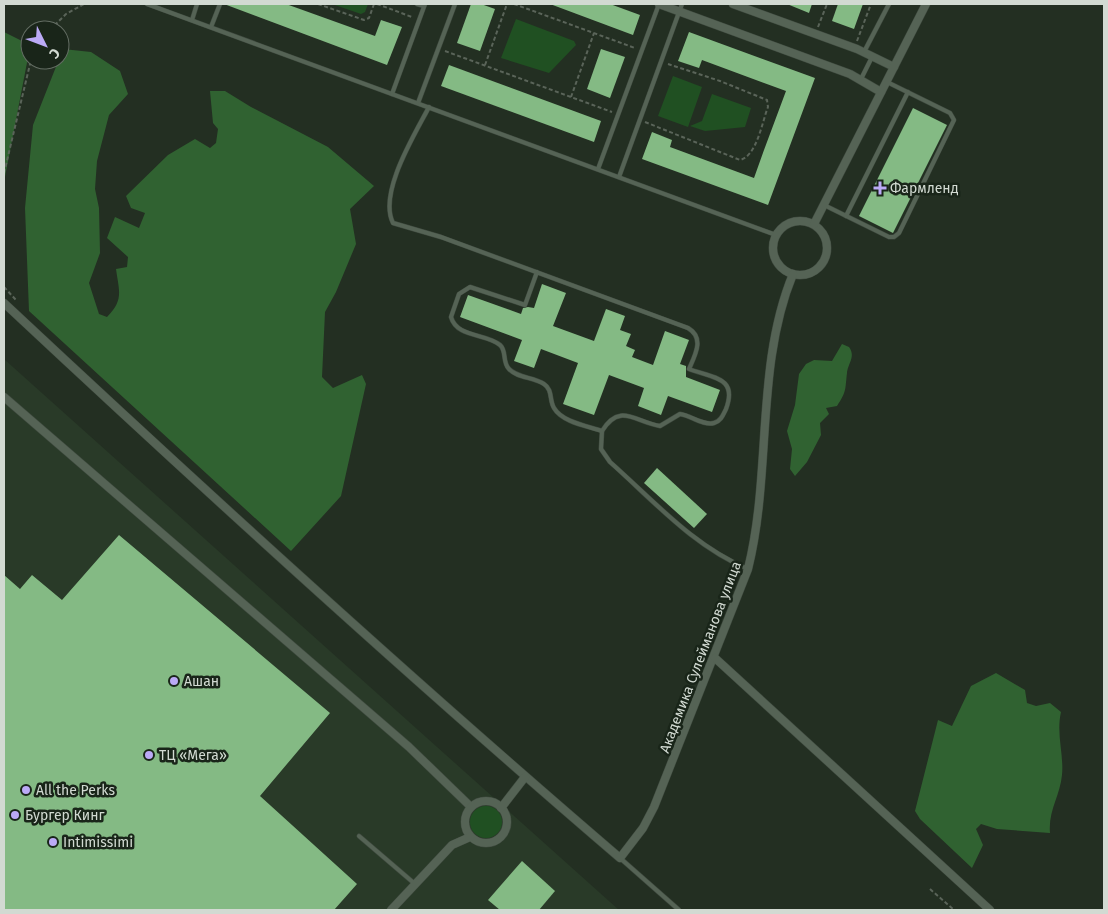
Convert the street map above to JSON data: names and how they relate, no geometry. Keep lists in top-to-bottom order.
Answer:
{
  "streets": {
    "street": ["Академика Сулейманова улица"]
  },
  "places": {
    "health": ["Фармленд"],
    "other": [
      "Ашан",
      "ТЦ «Мега»",
      "All the Perks",
      "Бургер Кинг",
      "Intimissimi"
    ]
  },
  "north": "bottom right"
}
